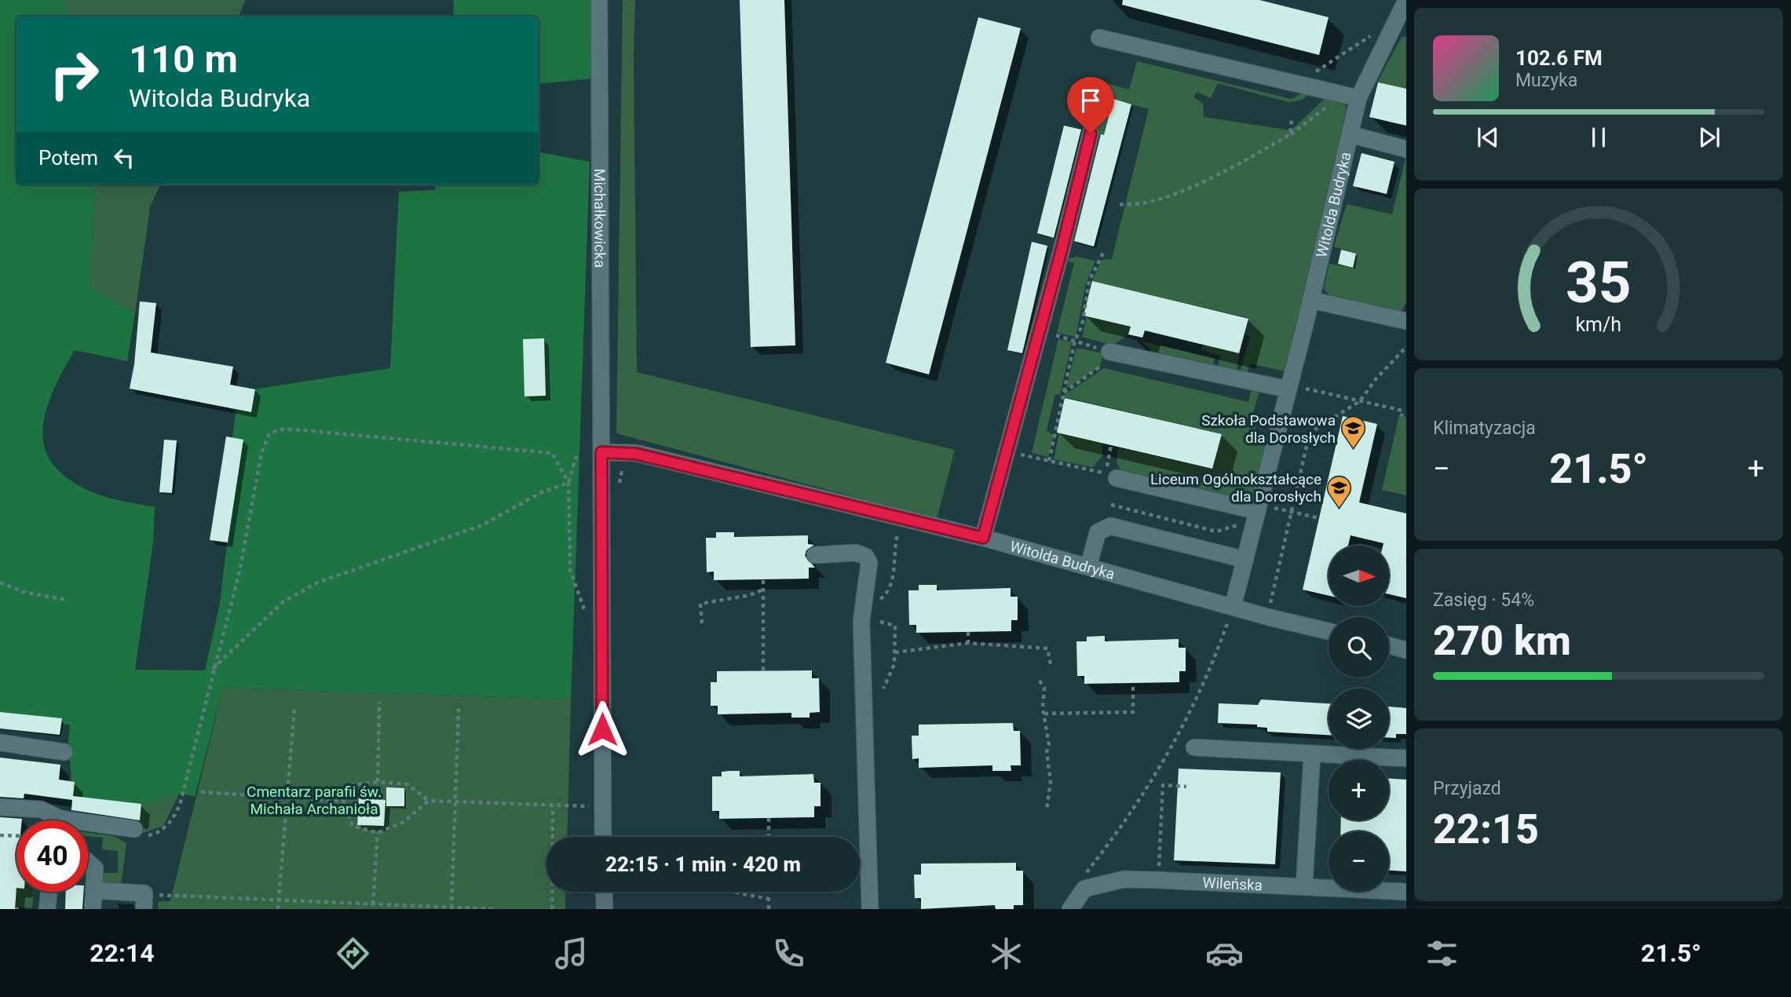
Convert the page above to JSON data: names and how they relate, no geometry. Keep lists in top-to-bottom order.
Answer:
{
  "streets": {
    "street": ["Witolda Budryka", "Michałkowicka", "Wileńska"]
  },
  "crossings": [
    ["Witolda Budryka", "Michałkowicka"]
  ],
  "parks": ["Cmentarz parafii św. Michała Archanioła"],
  "places": {
    "school or university": ["Szkoła Podstawowa dla Dorosłych", "Liceum Ogólnokształcące dla Dorosłych"]
  },
  "north": "right",
  "page": {
    "turn": ["110 m", "Witolda Budryka"],
    "song": ["102.6 FM", "Muzyka"],
    "then": "Potem",
    "tile": [
      "Klimatyzacja",
      ["Zasięg · 54%", "270 km"],
      ["Przyjazd", "22:15"]
    ],
    "heat": ["−", "21.5°", "+"],
    "map_buttons": ["+", "−"],
    "limit": "40",
    "trip": "22:15 · 1 min · 420 m",
    "tabs": ["22:14", "21.5°"],
    "gauge": ["35", "km/h"]
  }
}
